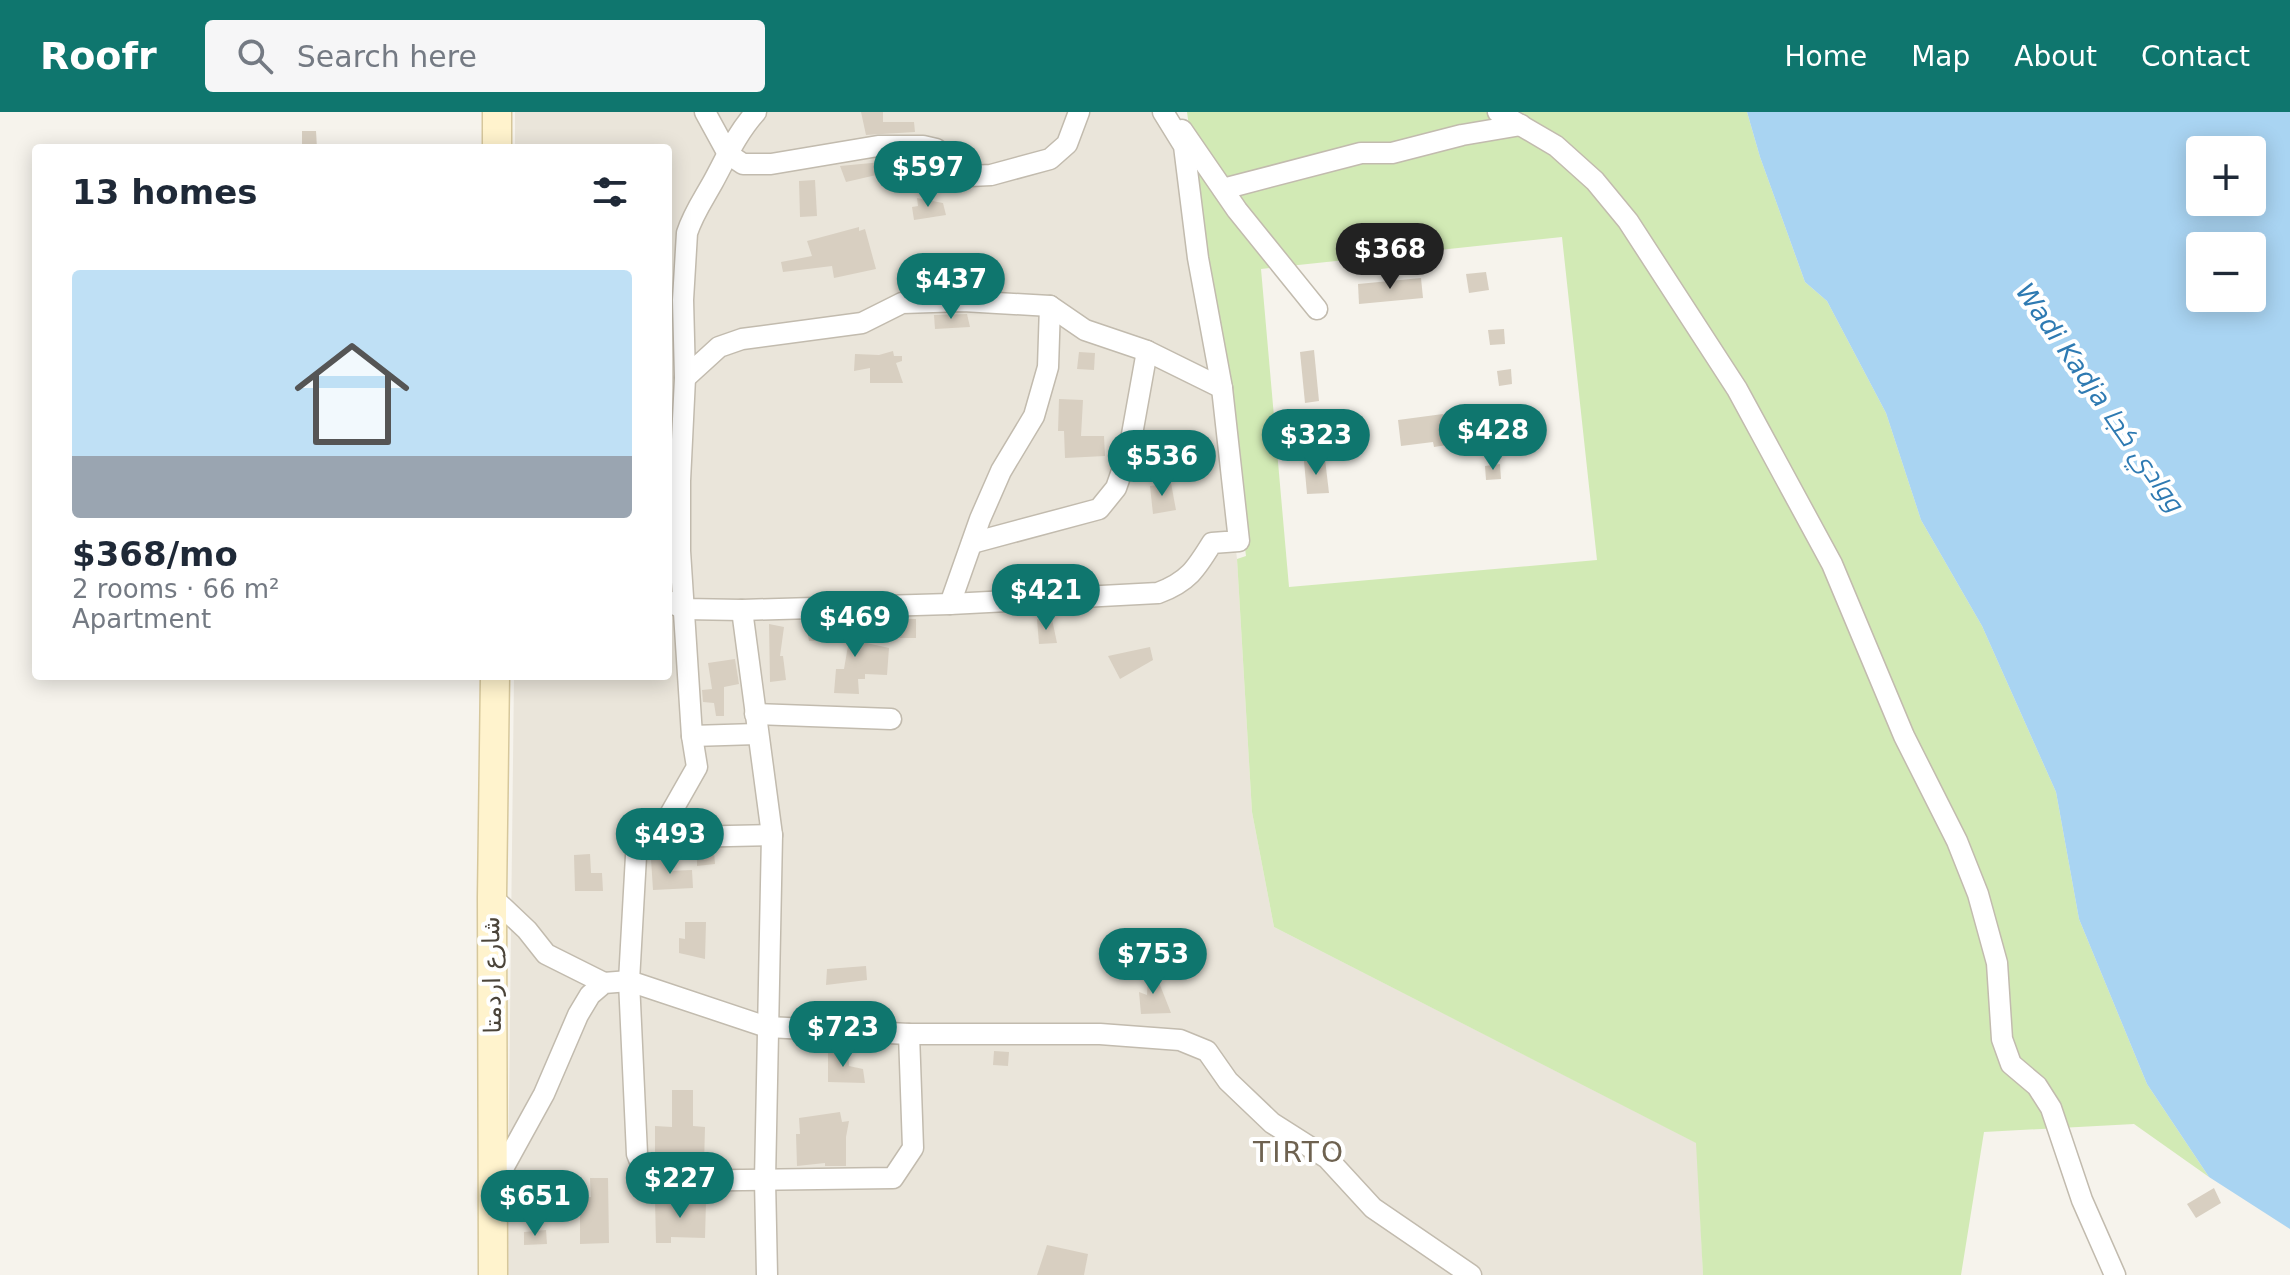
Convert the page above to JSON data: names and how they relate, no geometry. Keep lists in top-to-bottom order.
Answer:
{
  "streets": {
    "main road": ["شارع اردمتا"]
  },
  "districts": ["TIRTO"],
  "water": ["Wadi Kadja ووادي كجا"],
  "page": {
    "header": "Roofr",
    "search": "Search here",
    "nav": [
      "Home",
      "Map",
      "About",
      "Contact"
    ],
    "map_buttons": ["+", "−"],
    "price": [
      "$597",
      "$368",
      "$437",
      "$428",
      "$323",
      "$536",
      "$421",
      "$469",
      "$493",
      "$753",
      "$723",
      "$227",
      "$651"
    ],
    "heading": "13 homes",
    "list": [
      {
        "name": "$368/mo",
        "note": "2 rooms · 66 m² · Apartment"
      }
    ]
  }
}
